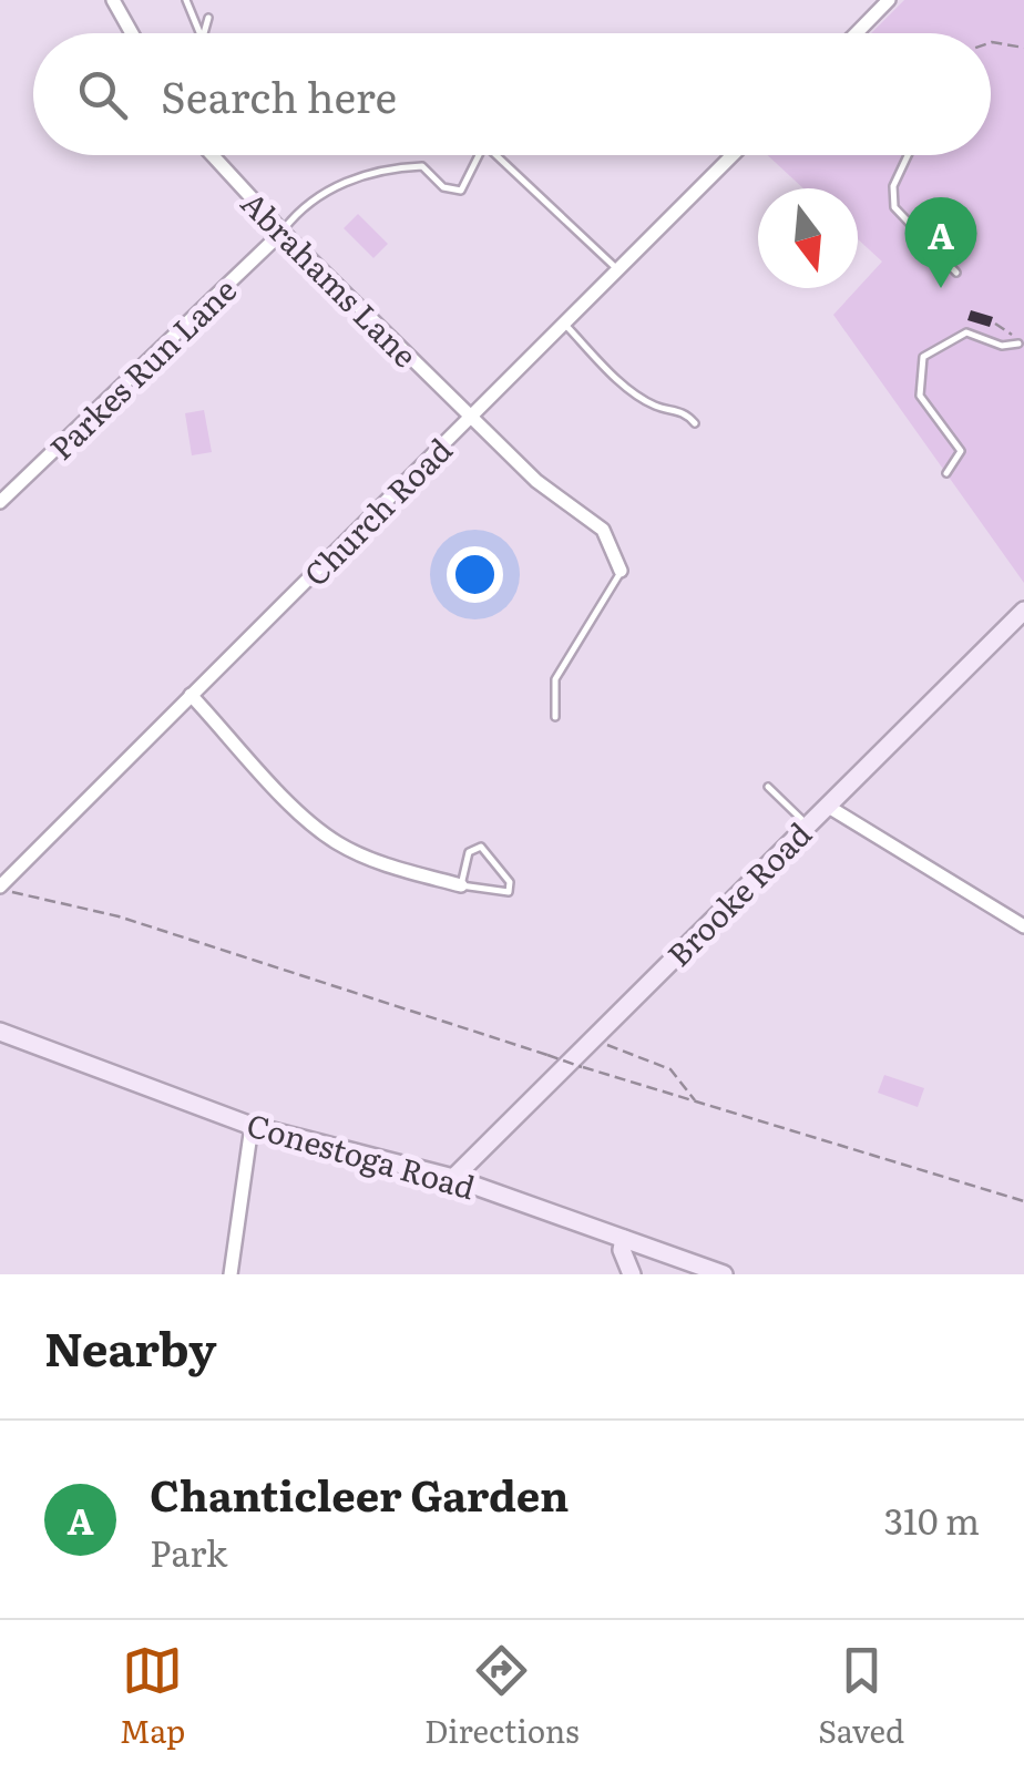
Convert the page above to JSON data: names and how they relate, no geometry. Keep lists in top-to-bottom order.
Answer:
{
  "streets": {
    "main road": ["Brooke Road", "Conestoga Road"],
    "street": ["Abrahams Lane", "Parkes Run Lane", "Church Road"]
  },
  "crossings": [
    ["Abrahams Lane", "Parkes Run Lane"],
    ["Abrahams Lane", "Church Road"],
    ["Brooke Road", "Conestoga Road"]
  ],
  "north": "bottom",
  "page": {
    "search": "Search here",
    "pins": "A",
    "heading": "Nearby",
    "list": [
      {
        "mark": "A",
        "name": "Chanticleer Garden",
        "note": "Park",
        "value": "310 m"
      }
    ],
    "nav": ["Map", "Directions", "Saved"]
  }
}
